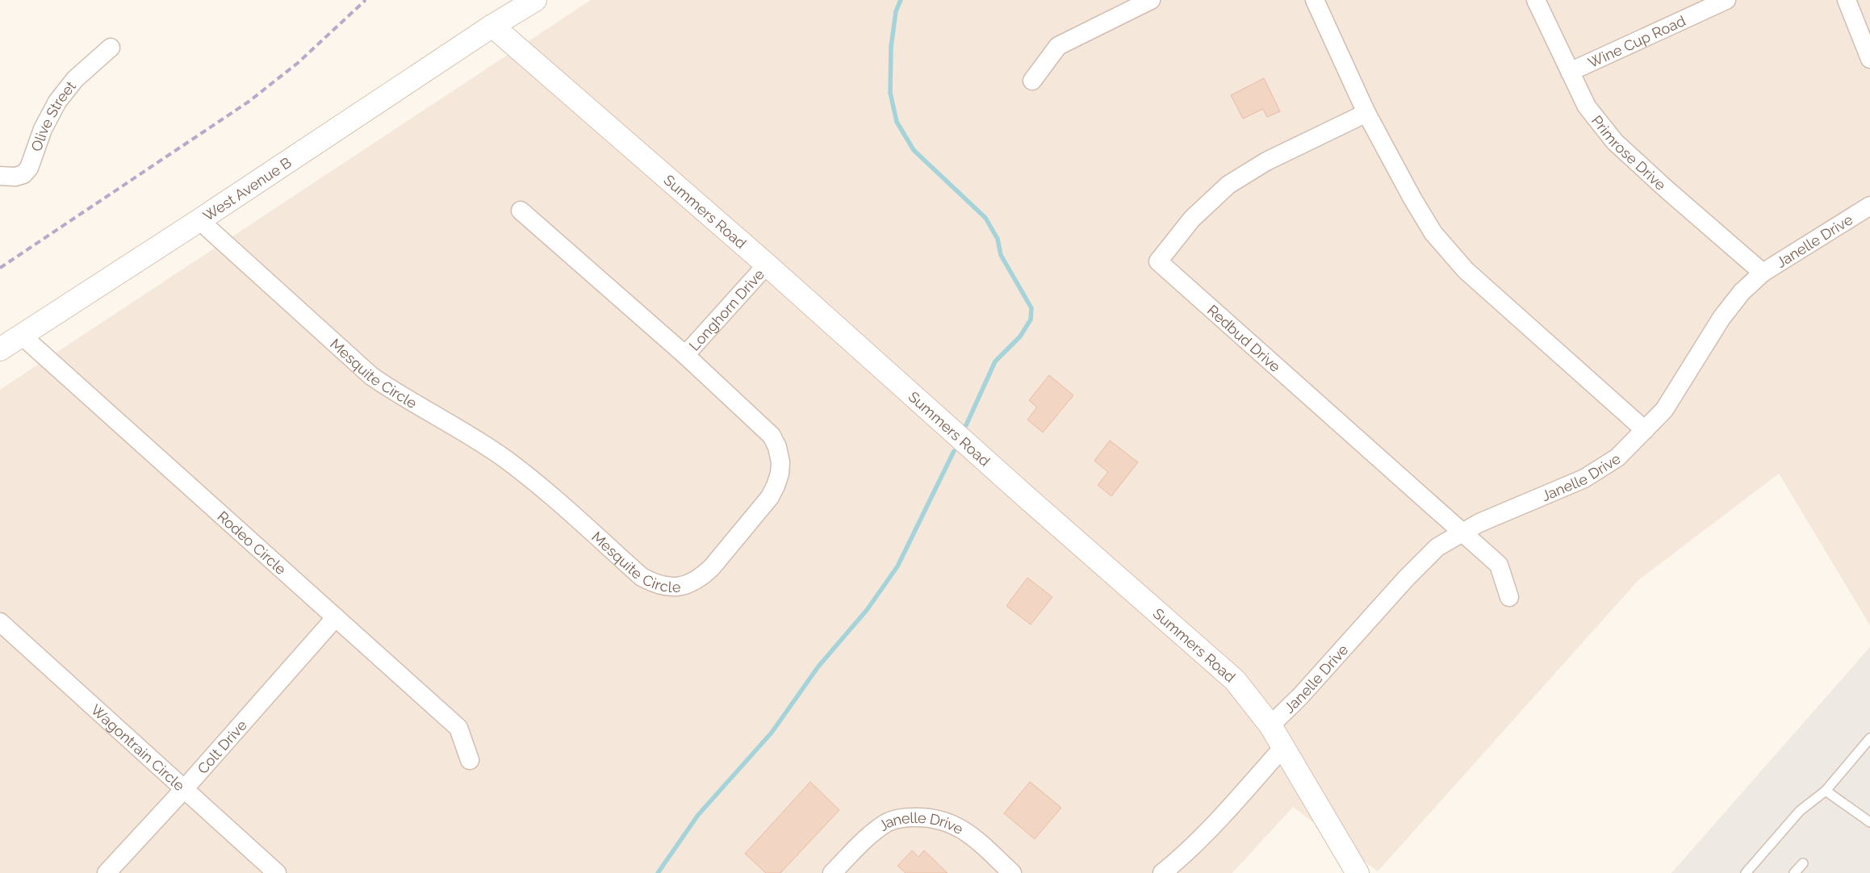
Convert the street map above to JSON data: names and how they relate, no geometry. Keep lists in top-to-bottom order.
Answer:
{
  "streets": {
    "street": [
      "Wine Cup Road",
      "Olive Street",
      "Primrose Drive",
      "West Avenue B",
      "Summers Road",
      "Janelle Drive",
      "Longhorn Drive",
      "Redbud Drive",
      "Mesquite Circle",
      "Rodeo Circle",
      "Colt Drive",
      "Wagontrain Circle"
    ]
  },
  "crossings": [
    ["Wine Cup Road", "Primrose Drive"],
    ["Primrose Drive", "Janelle Drive"],
    ["West Avenue B", "Summers Road"],
    ["West Avenue B", "Mesquite Circle"],
    ["West Avenue B", "Rodeo Circle"],
    ["Summers Road", "Janelle Drive"],
    ["Summers Road", "Longhorn Drive"],
    ["Janelle Drive", "Redbud Drive"],
    ["Longhorn Drive", "Mesquite Circle"],
    ["Rodeo Circle", "Colt Drive"],
    ["Colt Drive", "Wagontrain Circle"]
  ]
}
